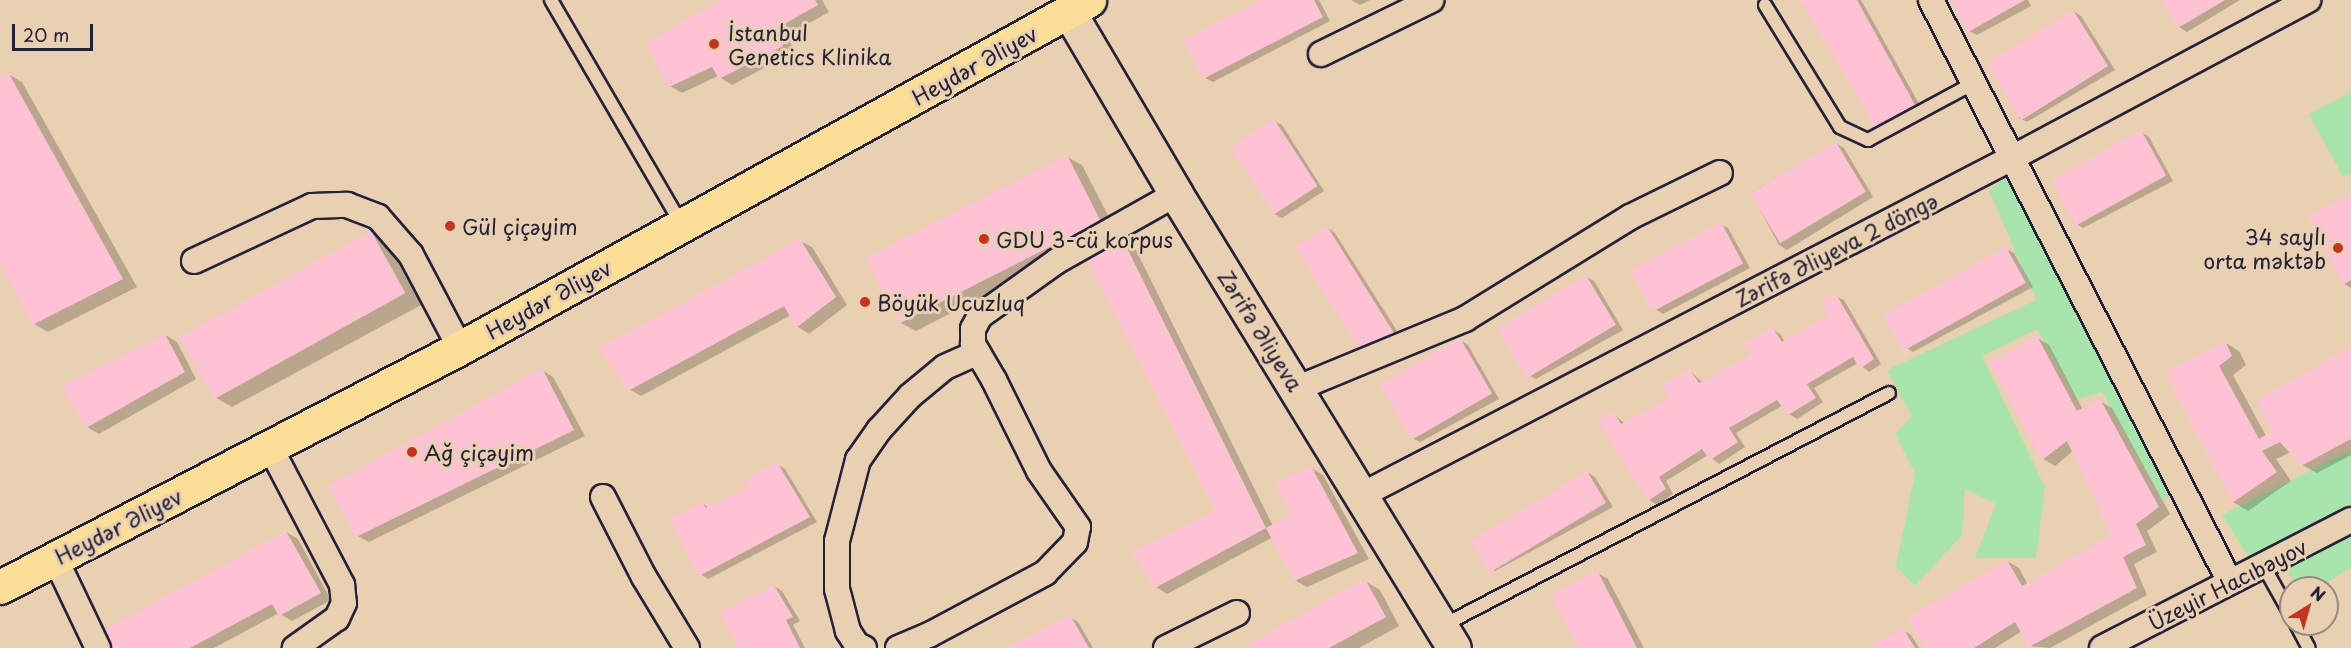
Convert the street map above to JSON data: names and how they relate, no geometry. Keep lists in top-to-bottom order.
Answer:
{
  "streets": {
    "main road": ["Heydər Əliyev"],
    "street": ["Zərifə Əliyeva 2 döngə", "Zərifə Əliyeva", "Üzeyir Hacıbəyov"]
  },
  "crossings": [
    ["Heydər Əliyev", "Zərifə Əliyeva"],
    ["Zərifə Əliyeva 2 döngə", "Zərifə Əliyeva"]
  ],
  "places": [
    "İstanbul Genetics Klinika",
    "Gül çiçəyim",
    "GDU 3-cü korpus",
    "34 saylı orta məktəb",
    "Böyük Ucuzluq",
    "Ağ çiçəyim"
  ],
  "scale_bar": "20 m",
  "north": "top right"
}
